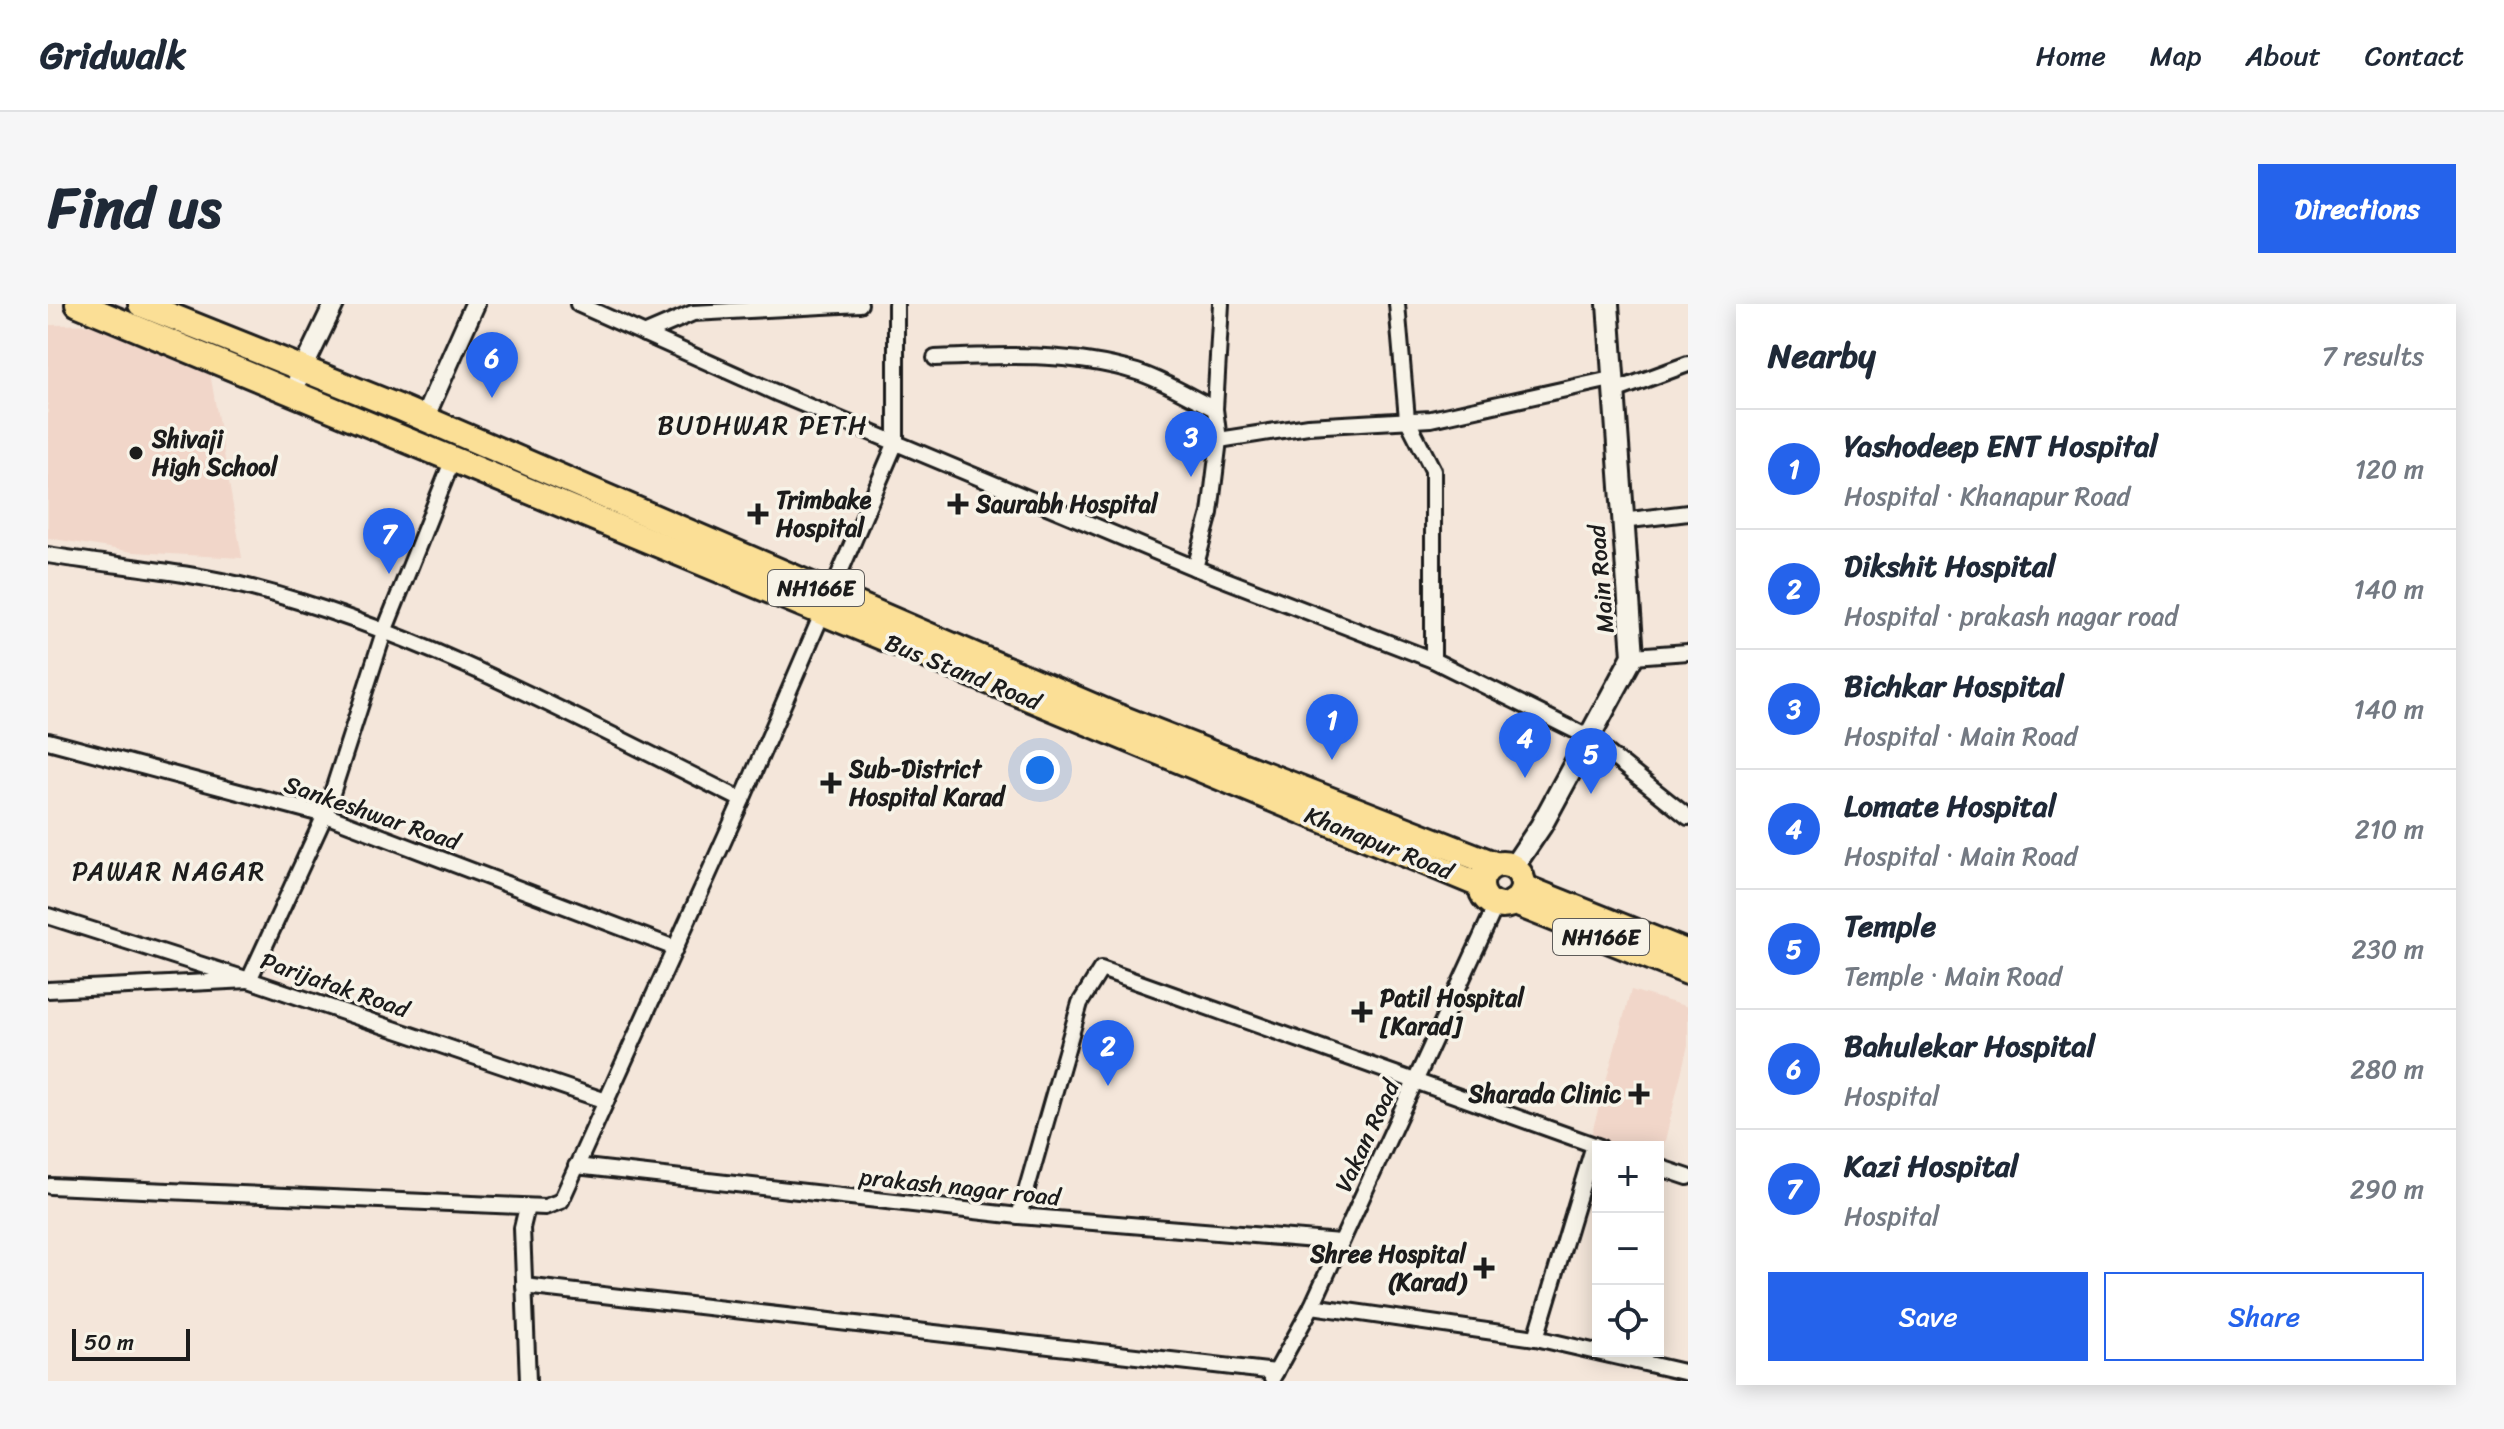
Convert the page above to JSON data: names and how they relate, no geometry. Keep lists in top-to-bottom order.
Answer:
{
  "streets": {
    "highway": ["NH166E", "Bus Stand Road", "Khanapur Road"],
    "main road": ["Main Road"],
    "street": [
      "Sankeshwar Road",
      "Parijatak Road",
      "Vakan Road",
      "prakash nagar road"
    ]
  },
  "crossings": [
    ["Main Road", "NH166E"],
    ["Main Road", "Khanapur Road"],
    ["Main Road", "Vakan Road"],
    ["NH166E", "Bus Stand Road"],
    ["NH166E", "Khanapur Road"],
    ["NH166E", "Vakan Road"],
    ["Bus Stand Road", "Khanapur Road"],
    ["Khanapur Road", "Vakan Road"],
    ["Vakan Road", "prakash nagar road"]
  ],
  "districts": ["BUDHWAR PETH", "PAWAR NAGAR"],
  "places": {
    "other": ["Shivaji High School"],
    "health": [
      "Saurabh Hospital",
      "Trimbake Hospital",
      "Sub-District Hospital Karad",
      "Patil Hospital [Karad]",
      "Sharada Clinic",
      "Shree Hospital (Karad)"
    ]
  },
  "scale_bar": "50 m",
  "page": {
    "header": "Gridwalk",
    "nav": [
      "Home",
      "Map",
      "About",
      "Contact"
    ],
    "title": "Find us",
    "buttons": [
      "Directions",
      ["Save", "Share"]
    ],
    "heading": ["Nearby", "7 results"],
    "pins": [
      "6",
      "3",
      "7",
      "1",
      "4",
      "5",
      "2"
    ],
    "list": [
      {
        "mark": "1",
        "name": "Yashodeep ENT Hospital",
        "note": "Hospital · Khanapur Road",
        "value": "120 m"
      },
      {
        "mark": "2",
        "name": "Dikshit Hospital",
        "note": "Hospital · prakash nagar road",
        "value": "140 m"
      },
      {
        "mark": "3",
        "name": "Bichkar Hospital",
        "note": "Hospital · Main Road",
        "value": "140 m"
      },
      {
        "mark": "4",
        "name": "Lomate Hospital",
        "note": "Hospital · Main Road",
        "value": "210 m"
      },
      {
        "mark": "5",
        "name": "Temple",
        "note": "Temple · Main Road",
        "value": "230 m"
      },
      {
        "mark": "6",
        "name": "Bahulekar Hospital",
        "note": "Hospital",
        "value": "280 m"
      },
      {
        "mark": "7",
        "name": "Kazi Hospital",
        "note": "Hospital",
        "value": "290 m"
      }
    ],
    "map_buttons": ["+", "−"],
    "scale": "50 m"
  }
}
